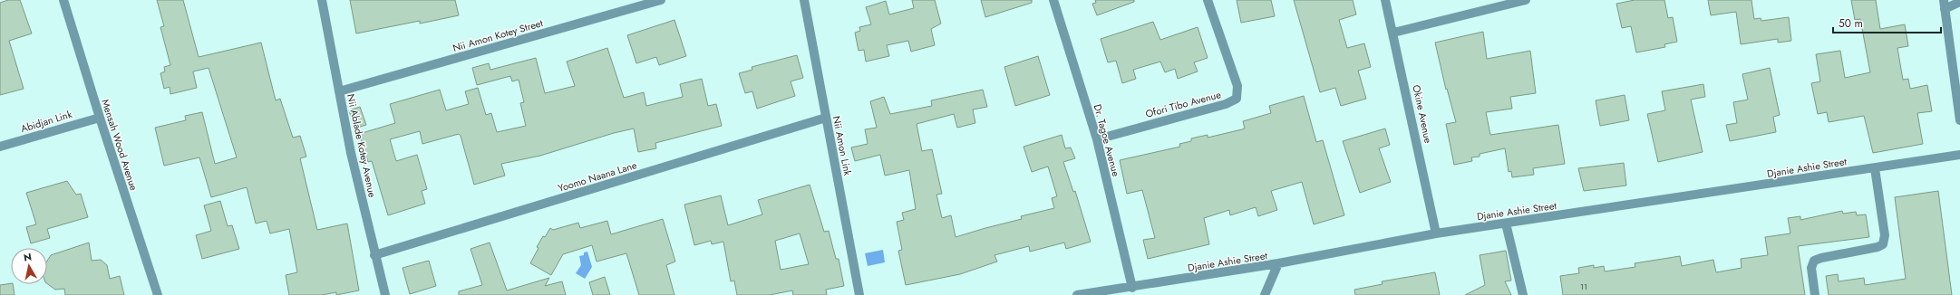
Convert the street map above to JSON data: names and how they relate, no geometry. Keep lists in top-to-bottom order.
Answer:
{
  "streets": {
    "street": [
      "Nii Amon Kotey Street",
      "Ofori Tibo Avenue",
      "Okine Avenue",
      "Abidjan Link",
      "Dr. Tagoe Avenue",
      "Mensah Wood Avenue",
      "Nii Ablade Kotey Avenue",
      "Nii Amon Link",
      "Djanie Ashie Street",
      "Yoomo Naana Lane"
    ]
  },
  "crossings": [
    ["Nii Amon Kotey Street", "Nii Ablade Kotey Avenue"],
    ["Ofori Tibo Avenue", "Dr. Tagoe Avenue"],
    ["Okine Avenue", "Djanie Ashie Street"],
    ["Abidjan Link", "Mensah Wood Avenue"],
    ["Dr. Tagoe Avenue", "Djanie Ashie Street"],
    ["Nii Ablade Kotey Avenue", "Yoomo Naana Lane"],
    ["Nii Amon Link", "Yoomo Naana Lane"]
  ],
  "house_numbers": ["11"],
  "scale_bar": "50 m",
  "north": "top"
}
